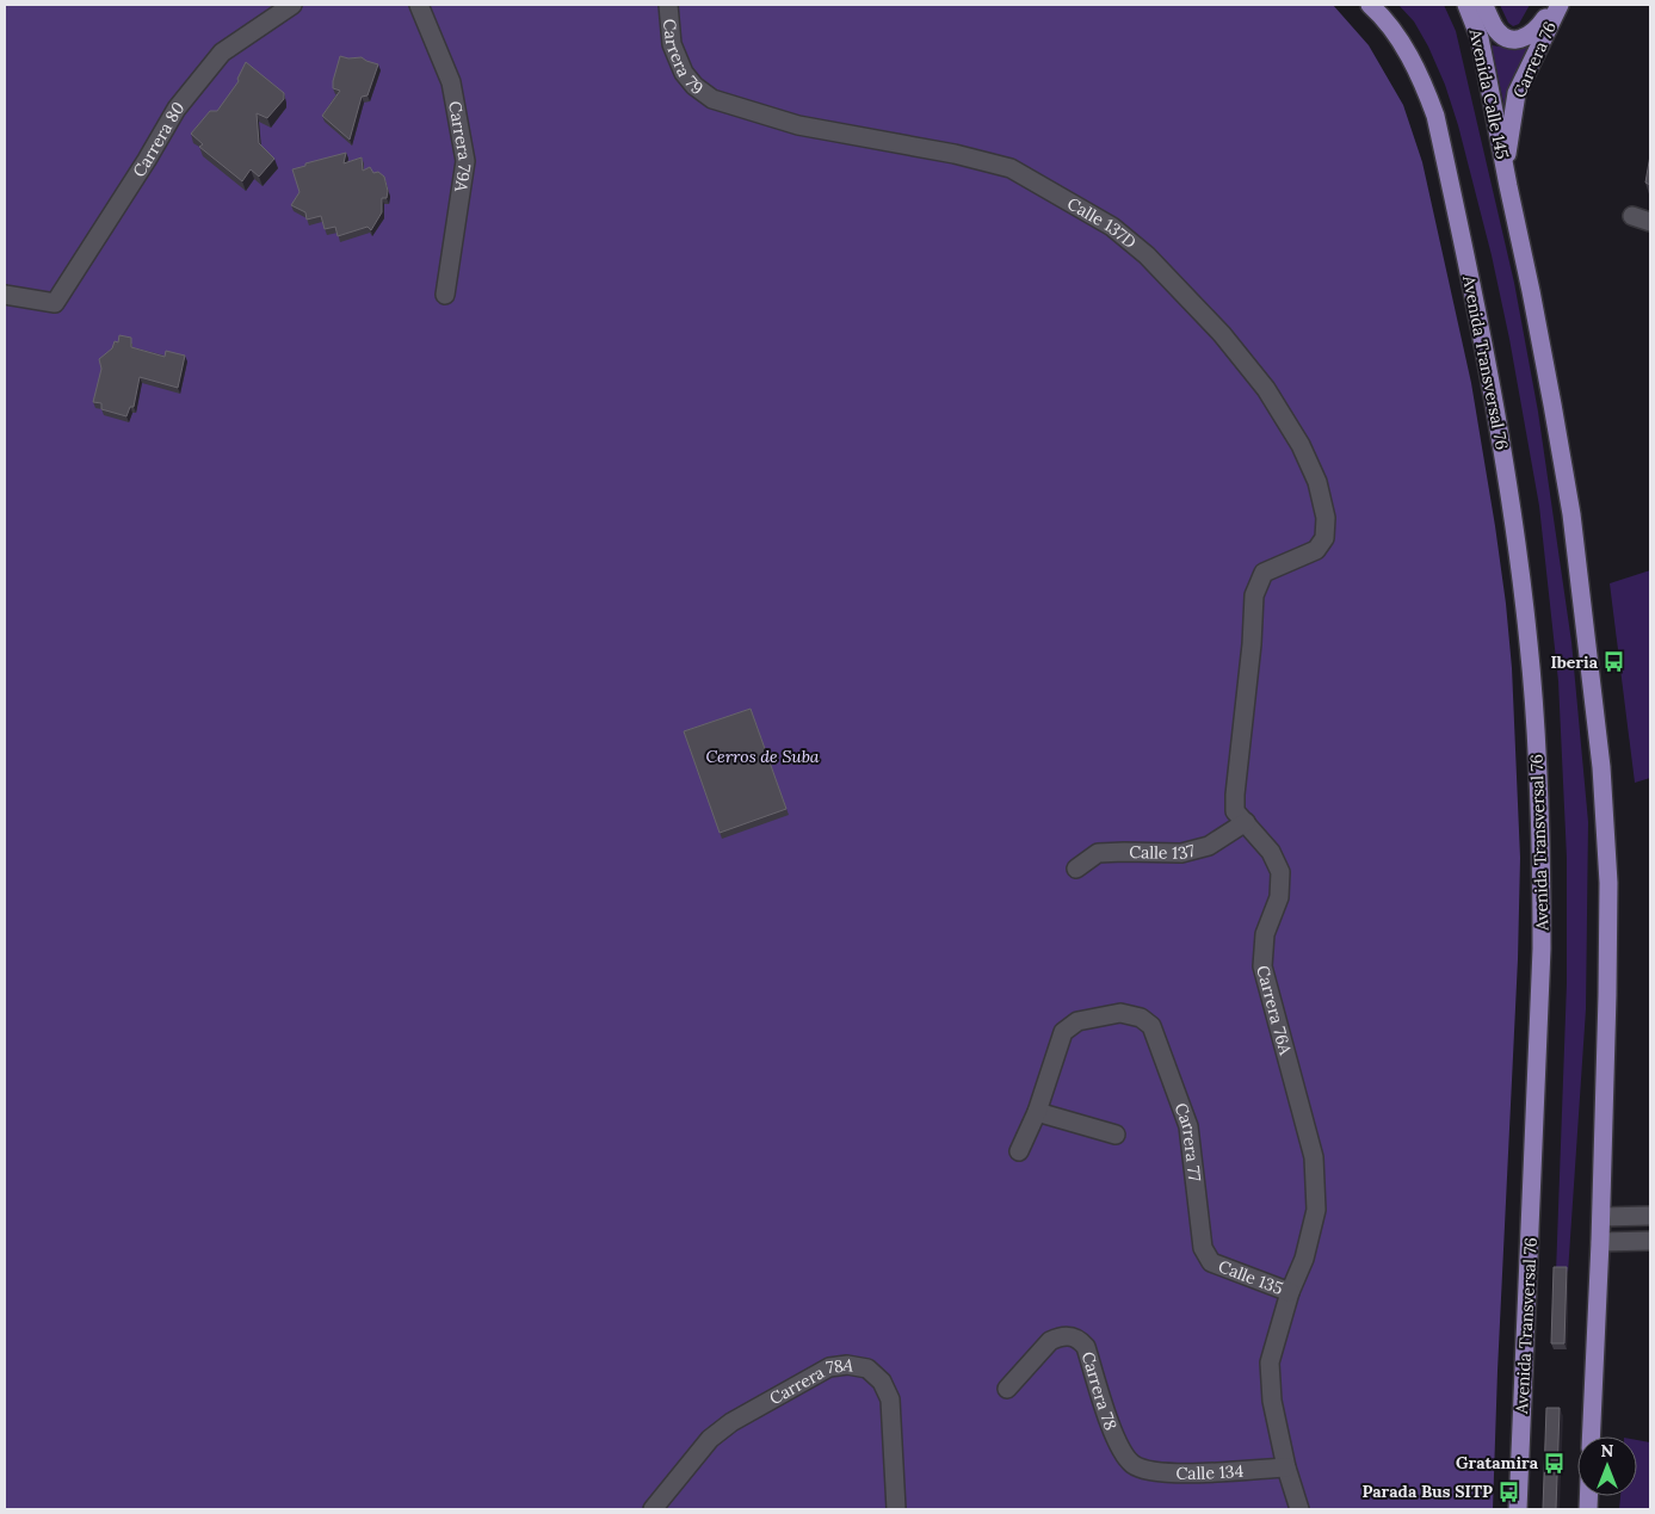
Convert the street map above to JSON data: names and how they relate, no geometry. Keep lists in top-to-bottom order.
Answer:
{
  "streets": {
    "main road": ["Carrera 76", "Avenida Calle 145", "Avenida Transversal 76"],
    "street": [
      "Carrera 79",
      "Carrera 80",
      "Carrera 79A",
      "Calle 137D",
      "Calle 137",
      "Carrera 76A",
      "Carrera 77",
      "Calle 135",
      "Carrera 78A",
      "Carrera 78",
      "Calle 134"
    ]
  },
  "crossings": [
    ["Carrera 79", "Calle 137D"],
    ["Carrera 76", "Avenida Calle 145"],
    ["Calle 137D", "Carrera 76A"],
    ["Calle 137", "Carrera 76A"],
    ["Carrera 76A", "Calle 135"],
    ["Carrera 76A", "Calle 134"],
    ["Carrera 77", "Calle 135"],
    ["Carrera 78", "Calle 134"]
  ],
  "parks": ["Cerros de Suba"],
  "places": {
    "bus stop": ["Iberia", "Gratamira", "Parada Bus SITP"]
  },
  "north": "top"
}
